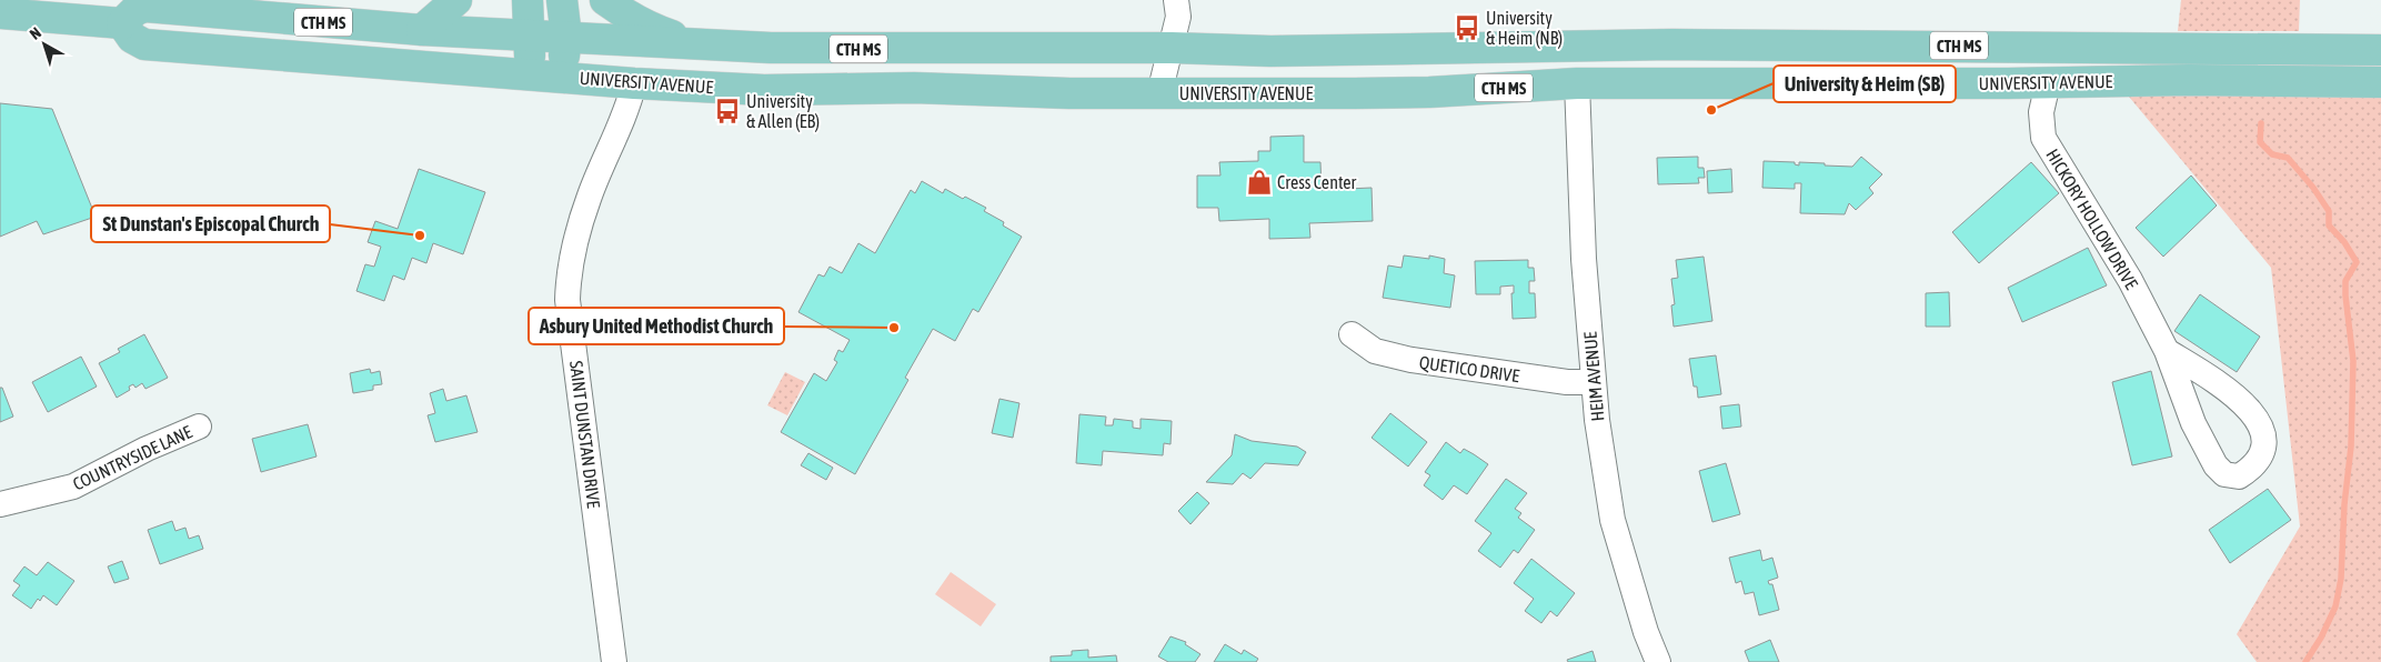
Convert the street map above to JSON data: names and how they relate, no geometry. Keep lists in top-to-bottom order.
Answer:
{
  "streets": {
    "main road": ["CTH MS", "UNIVERSITY AVENUE"],
    "street": [
      "HICKORY HOLLOW DRIVE",
      "QUETICO DRIVE",
      "HEIM AVENUE",
      "SAINT DUNSTAN DRIVE",
      "COUNTRYSIDE LANE"
    ]
  },
  "crossings": [
    ["UNIVERSITY AVENUE", "HICKORY HOLLOW DRIVE"],
    ["UNIVERSITY AVENUE", "HEIM AVENUE"],
    ["UNIVERSITY AVENUE", "SAINT DUNSTAN DRIVE"],
    ["QUETICO DRIVE", "HEIM AVENUE"]
  ],
  "places": {
    "bus stop": ["University & Heim (NB)", "University & Allen (EB)"],
    "other": ["University & Heim (SB)", "St Dunstan's Episcopal Church", "Asbury United Methodist Church"],
    "shop": ["Cress Center"]
  },
  "north": "top left"
}
